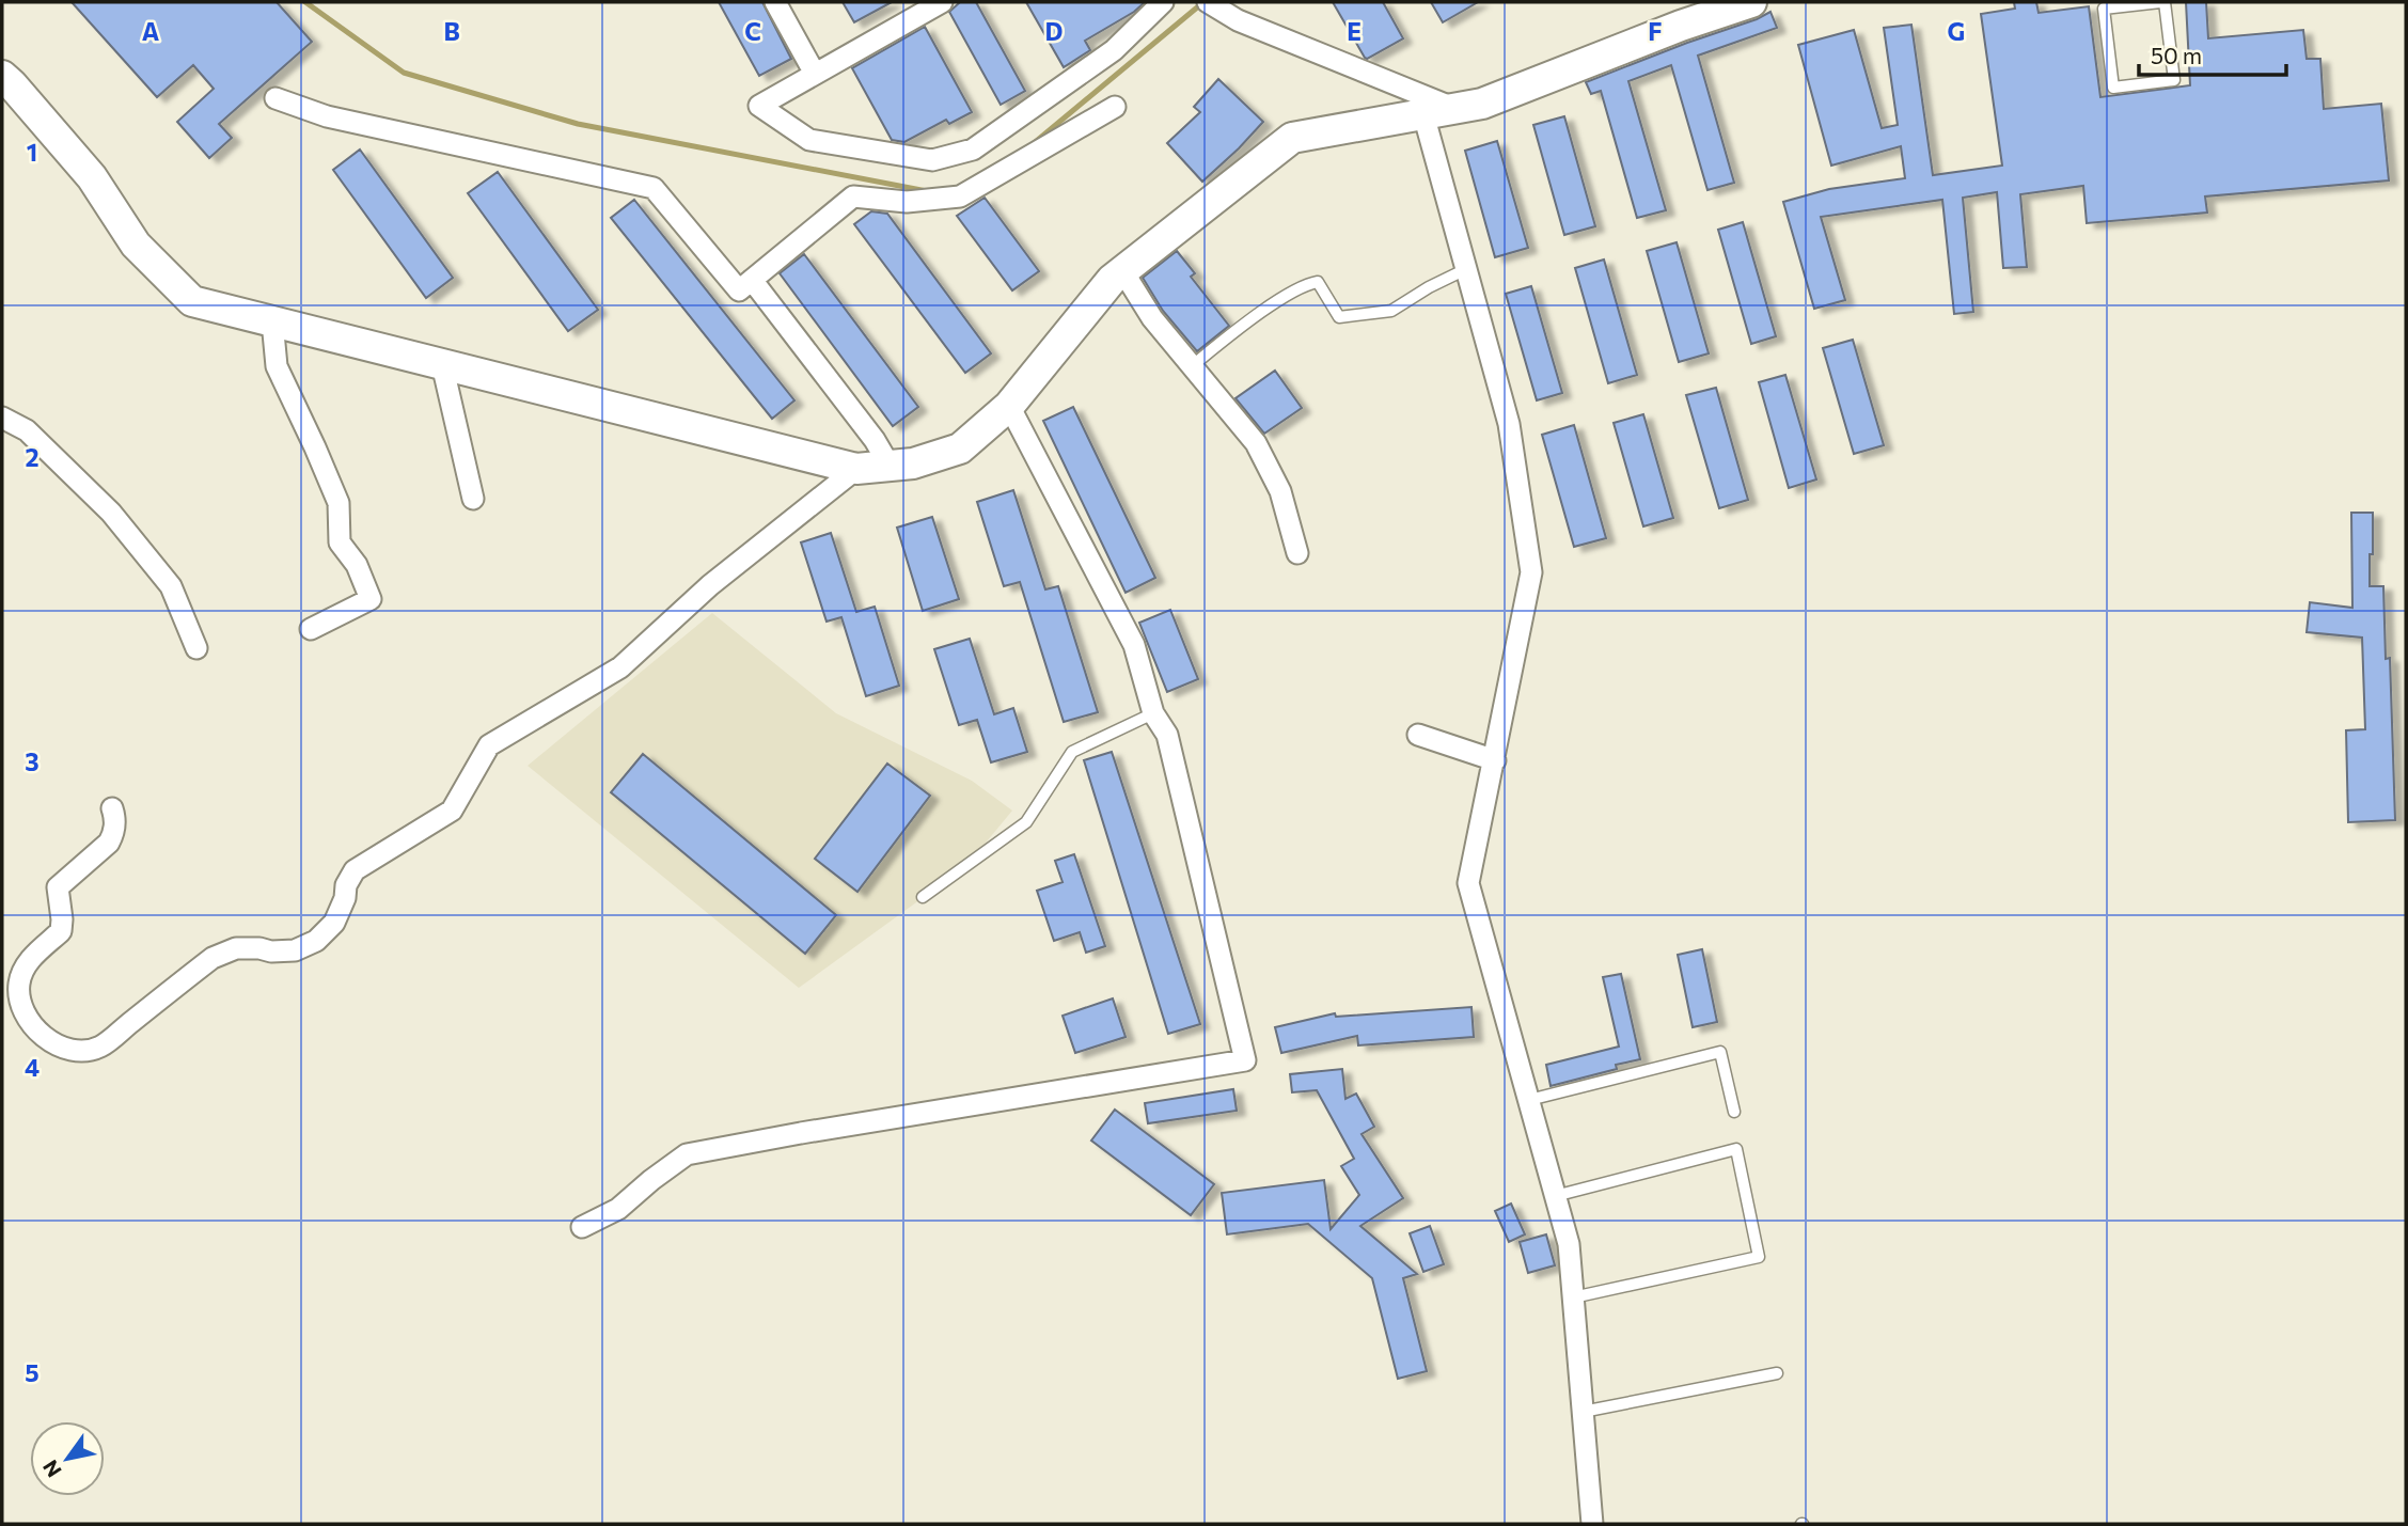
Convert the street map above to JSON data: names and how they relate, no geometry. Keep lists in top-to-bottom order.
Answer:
{
  "scale_bar": "50 m",
  "north": "bottom left",
  "grid": {
    "columns": [
      "A",
      "B",
      "C",
      "D",
      "E",
      "F",
      "G"
    ],
    "rows": [
      "1",
      "2",
      "3",
      "4",
      "5"
    ]
  }
}
